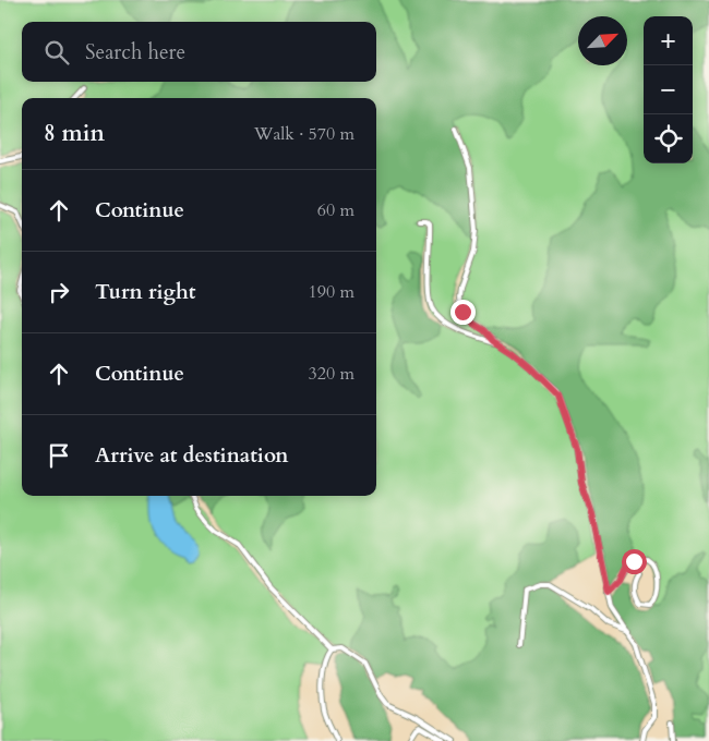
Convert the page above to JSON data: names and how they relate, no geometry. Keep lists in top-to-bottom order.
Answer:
{
  "north": "top right",
  "page": {
    "map_buttons": ["+", "−"],
    "search": "Search here",
    "heading": ["8 min", "Walk · 570 m"],
    "list": [
      ["Continue", "60 m"],
      ["Turn right", "190 m"],
      ["Continue", "320 m"],
      "Arrive at destination"
    ]
  }
}
